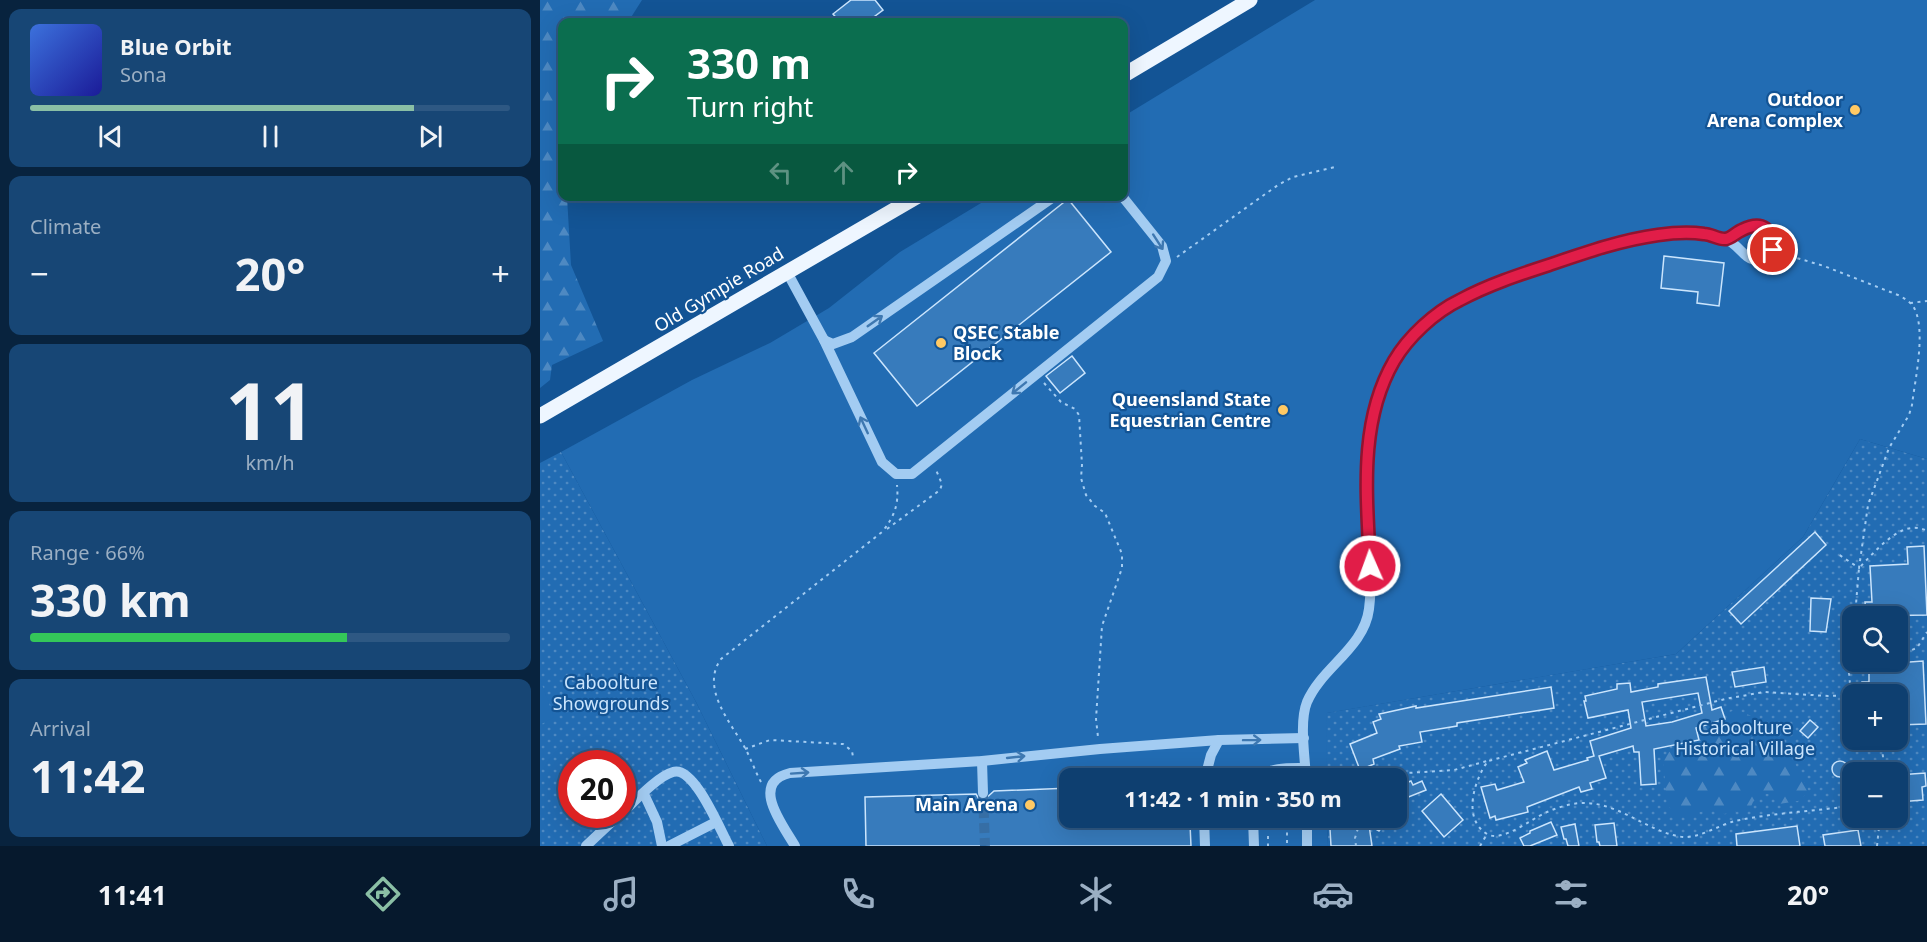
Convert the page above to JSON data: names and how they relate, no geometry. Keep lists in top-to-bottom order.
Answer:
{
  "streets": {
    "main road": ["Old Gympie Road"]
  },
  "parks": ["Caboolture Showgrounds", "Caboolture Historical Village"],
  "places": [
    "Outdoor Arena Complex",
    "QSEC Stable Block",
    "Queensland State Equestrian Centre",
    "Main Arena"
  ],
  "page": {
    "turn": ["330 m", "Turn right"],
    "song": ["Blue Orbit", "Sona"],
    "tile": [
      "Climate",
      ["11", "km/h"],
      ["Range · 66%", "330 km"],
      ["Arrival", "11:42"]
    ],
    "heat": ["−", "20°", "+"],
    "map_buttons": ["+", "−"],
    "limit": "20",
    "trip": "11:42 · 1 min · 350 m",
    "tabs": ["11:41", "20°"]
  }
}
